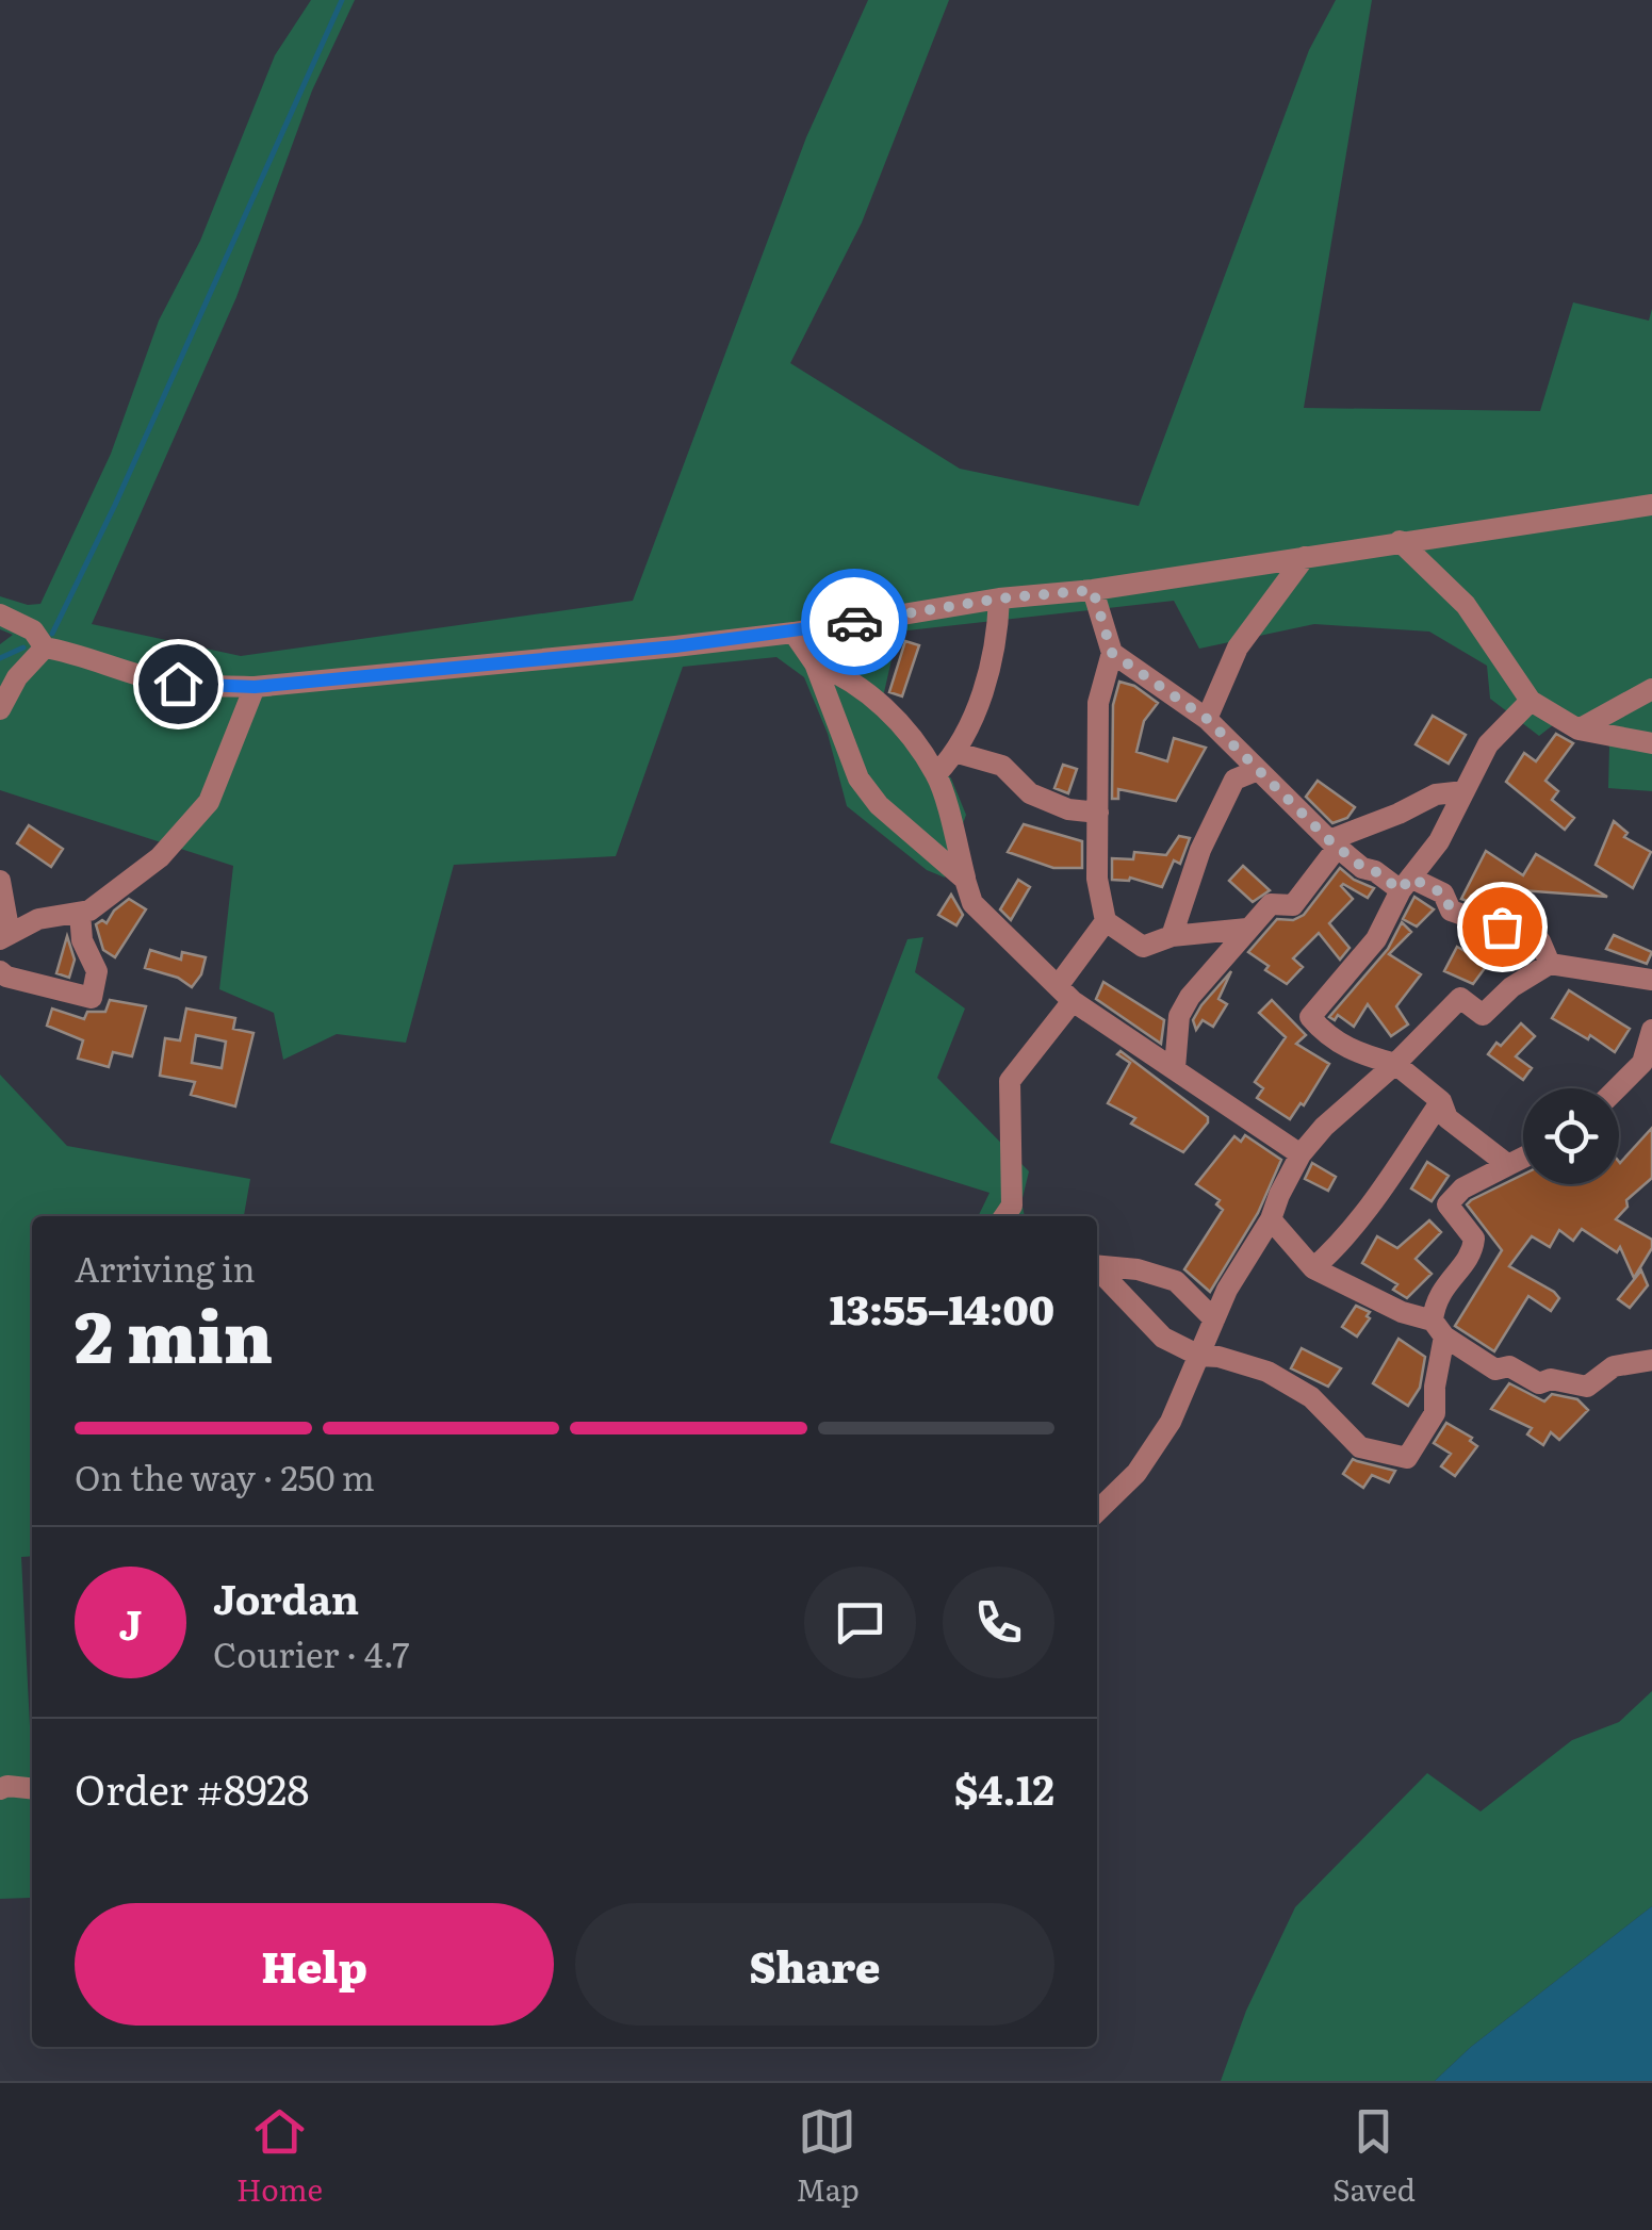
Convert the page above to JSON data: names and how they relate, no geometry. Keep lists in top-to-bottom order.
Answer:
{
  "page": {
    "heading": ["2 min", "Arriving in", "13:55–14:00"],
    "panel": [
      "Jordan",
      "Courier · 4.7",
      "Order #8928",
      "$4.12"
    ],
    "bar": "On the way · 250 m",
    "round": "J",
    "buttons": ["Help", "Share"],
    "tabs": ["Home", "Map", "Saved"]
  }
}
